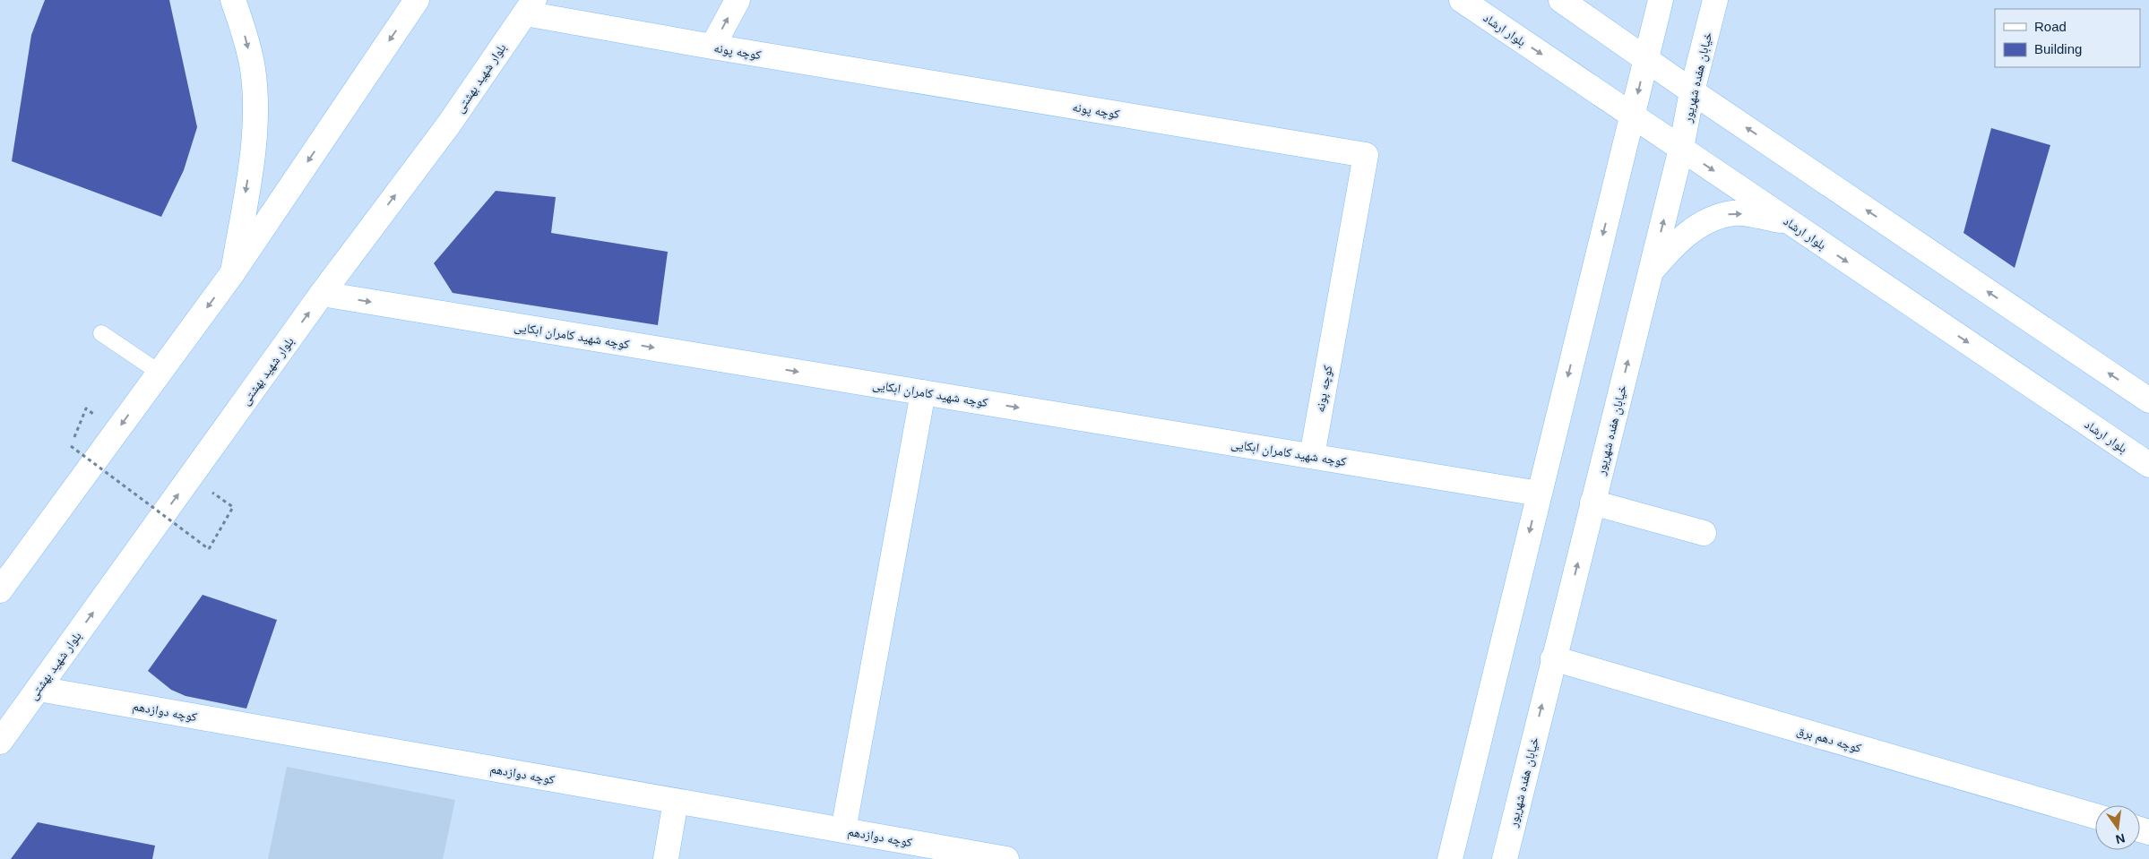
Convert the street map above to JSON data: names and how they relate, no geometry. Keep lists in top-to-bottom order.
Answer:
{
  "streets": {
    "main road": [
      "بلوار ارشاد",
      "کوچه پونه",
      "خیابان هفده شهریور",
      "بلوار شهید بهشتی",
      "کوچه شهید کامران ابکایی",
      "کوچه دوازدهم",
      "کوچه دهم برق"
    ]
  },
  "crossings": [
    ["بلوار ارشاد", "خیابان هفده شهریور"],
    ["کوچه پونه", "بلوار شهید بهشتی"],
    ["کوچه پونه", "کوچه شهید کامران ابکایی"],
    ["خیابان هفده شهریور", "کوچه دهم برق"],
    ["بلوار شهید بهشتی", "کوچه شهید کامران ابکایی"],
    ["بلوار شهید بهشتی", "کوچه دوازدهم"]
  ],
  "one_way": ["کوچه شهید کامران ابکایی"],
  "legend": ["Road", "Building"],
  "north": "bottom"
}
